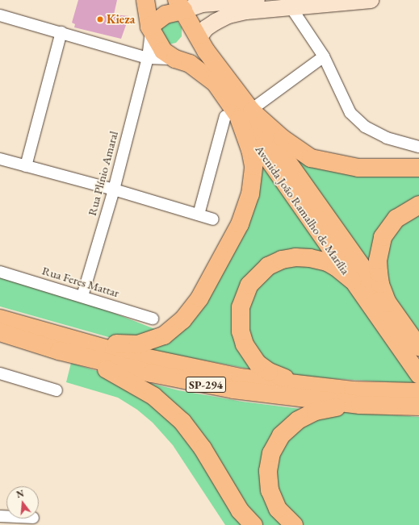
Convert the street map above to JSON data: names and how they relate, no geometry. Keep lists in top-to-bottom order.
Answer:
{
  "streets": {
    "main road": ["Avenida João Ramalho de Marília", "SP-294"],
    "street": ["Rua Plínio Amaral", "Rua Feres Mattar"]
  },
  "crossings": [
    ["Rua Plínio Amaral", "Avenida João Ramalho de Marília"],
    ["Rua Plínio Amaral", "Rua Feres Mattar"]
  ],
  "places": ["Kieza"],
  "north": "top"
}
